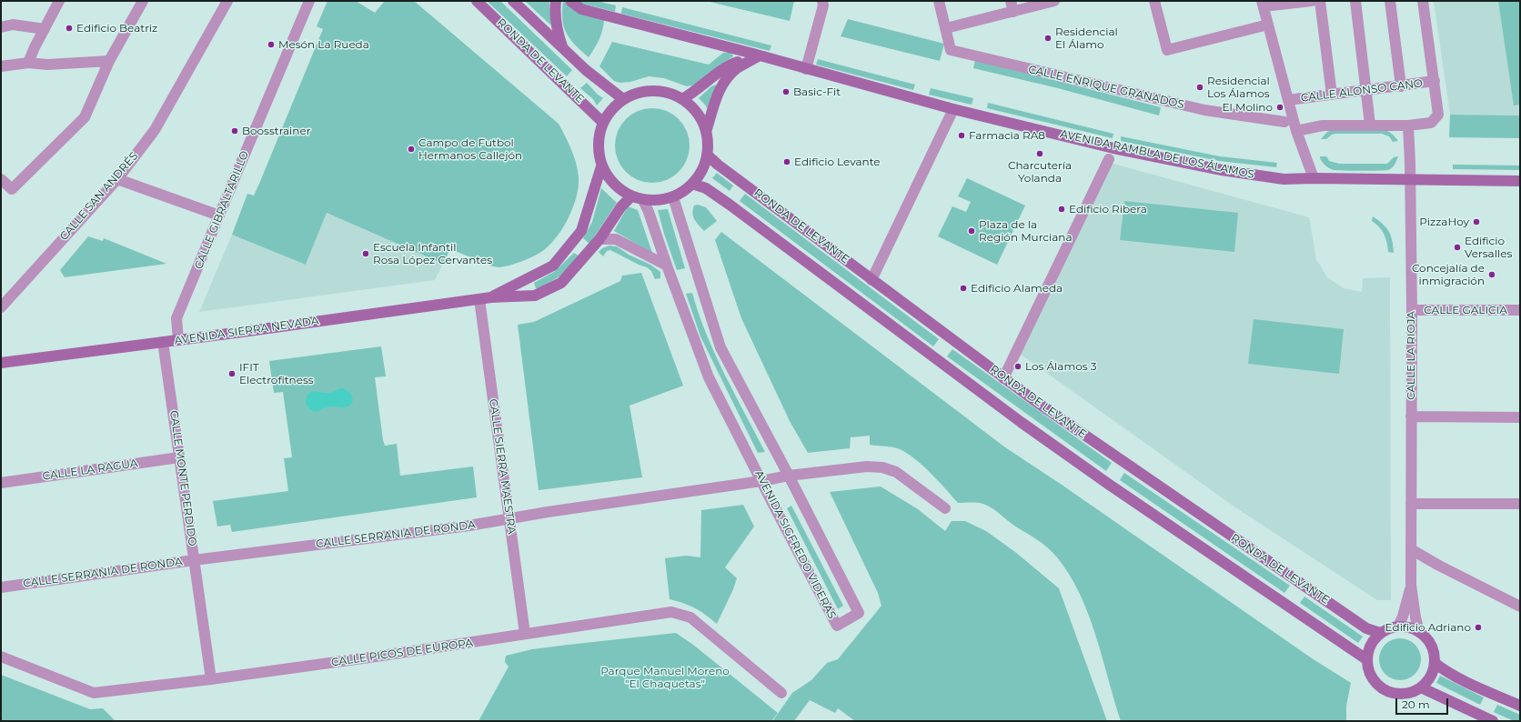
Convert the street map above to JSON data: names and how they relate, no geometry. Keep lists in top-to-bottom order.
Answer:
{
  "streets": {
    "main road": ["RONDA DE LEVANTE", "AVENIDA RAMBLA DE LOS ÁLAMOS", "AVENIDA SIERRA NEVADA"],
    "street": [
      "CALLE ENRIQUE GRANADOS",
      "CALLE ALONSO CANO",
      "CALLE SAN ANDRÉS",
      "CALLE GIBRALTARILLO",
      "CALLE GALICIA",
      "CALLE LA RIOJA",
      "CALLE SIERRA MAESTRA",
      "CALLE LA RAGUA",
      "CALLE MONTE PERDIDO",
      "CALLE SERRANIA DE RONDA",
      "AVENIDA SIGFREDO VIDERAS",
      "CALLE PICOS DE EUROPA"
    ]
  },
  "crossings": [
    ["RONDA DE LEVANTE", "AVENIDA SIERRA NEVADA"],
    ["RONDA DE LEVANTE", "CALLE LA RIOJA"],
    ["RONDA DE LEVANTE", "AVENIDA SIGFREDO VIDERAS"],
    ["AVENIDA RAMBLA DE LOS ÁLAMOS", "CALLE LA RIOJA"],
    ["CALLE GIBRALTARILLO", "AVENIDA SIERRA NEVADA"],
    ["CALLE GALICIA", "CALLE LA RIOJA"],
    ["AVENIDA SIERRA NEVADA", "CALLE SIERRA MAESTRA"],
    ["AVENIDA SIERRA NEVADA", "CALLE MONTE PERDIDO"],
    ["AVENIDA SIERRA NEVADA", "AVENIDA SIGFREDO VIDERAS"],
    ["CALLE SIERRA MAESTRA", "CALLE SERRANIA DE RONDA"],
    ["CALLE SIERRA MAESTRA", "CALLE PICOS DE EUROPA"],
    ["CALLE LA RAGUA", "CALLE MONTE PERDIDO"],
    ["CALLE MONTE PERDIDO", "CALLE SERRANIA DE RONDA"],
    ["CALLE MONTE PERDIDO", "CALLE PICOS DE EUROPA"],
    ["CALLE SERRANIA DE RONDA", "AVENIDA SIGFREDO VIDERAS"]
  ],
  "parks": ["Parque Manuel Moreno \"El Chaquetas\""],
  "places": [
    "Edificio Beatriz",
    "Residencial El Álamo",
    "Mesón La Rueda",
    "Residencial Los Álamos",
    "Basic-Fit",
    "El Molino",
    "Boosstrainer",
    "Farmacia RA8",
    "Campo de Futbol Hermanos Callejón",
    "Charcutería Yolanda",
    "Edificio Levante",
    "Edificio Ribera",
    "PizzaHoy",
    "Plaza de la Región Murciana",
    "Edificio Versalles",
    "Escuela Infantil Rosa López Cervantes",
    "Concejalía de inmigración",
    "Edificio Alameda",
    "Los Álamos 3",
    "IFIT Electrofitness",
    "Edificio Adriano"
  ],
  "scale_bar": "20 m"
}
